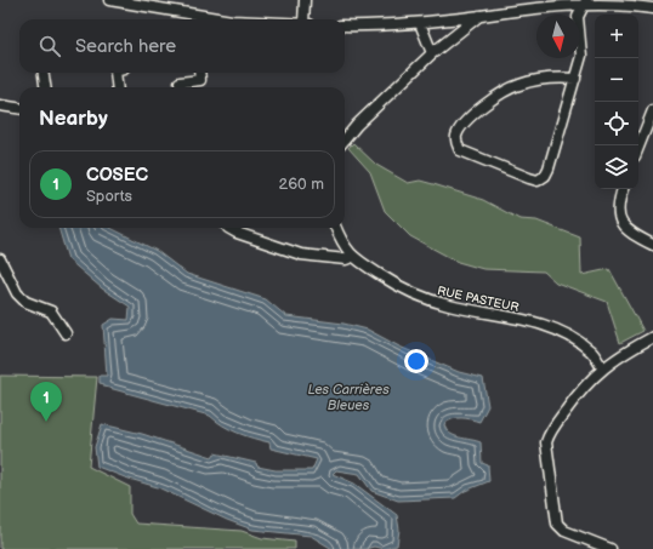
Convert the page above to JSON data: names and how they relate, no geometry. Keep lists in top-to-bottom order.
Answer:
{
  "streets": {
    "street": ["RUE PASTEUR"]
  },
  "water": ["Les Carrières Bleues"],
  "north": "bottom",
  "page": {
    "map_buttons": ["+", "−"],
    "search": "Search here",
    "heading": "Nearby",
    "list": [
      {
        "mark": "1",
        "name": "COSEC",
        "note": "Sports",
        "value": "260 m"
      }
    ],
    "pins": "1"
  }
}
